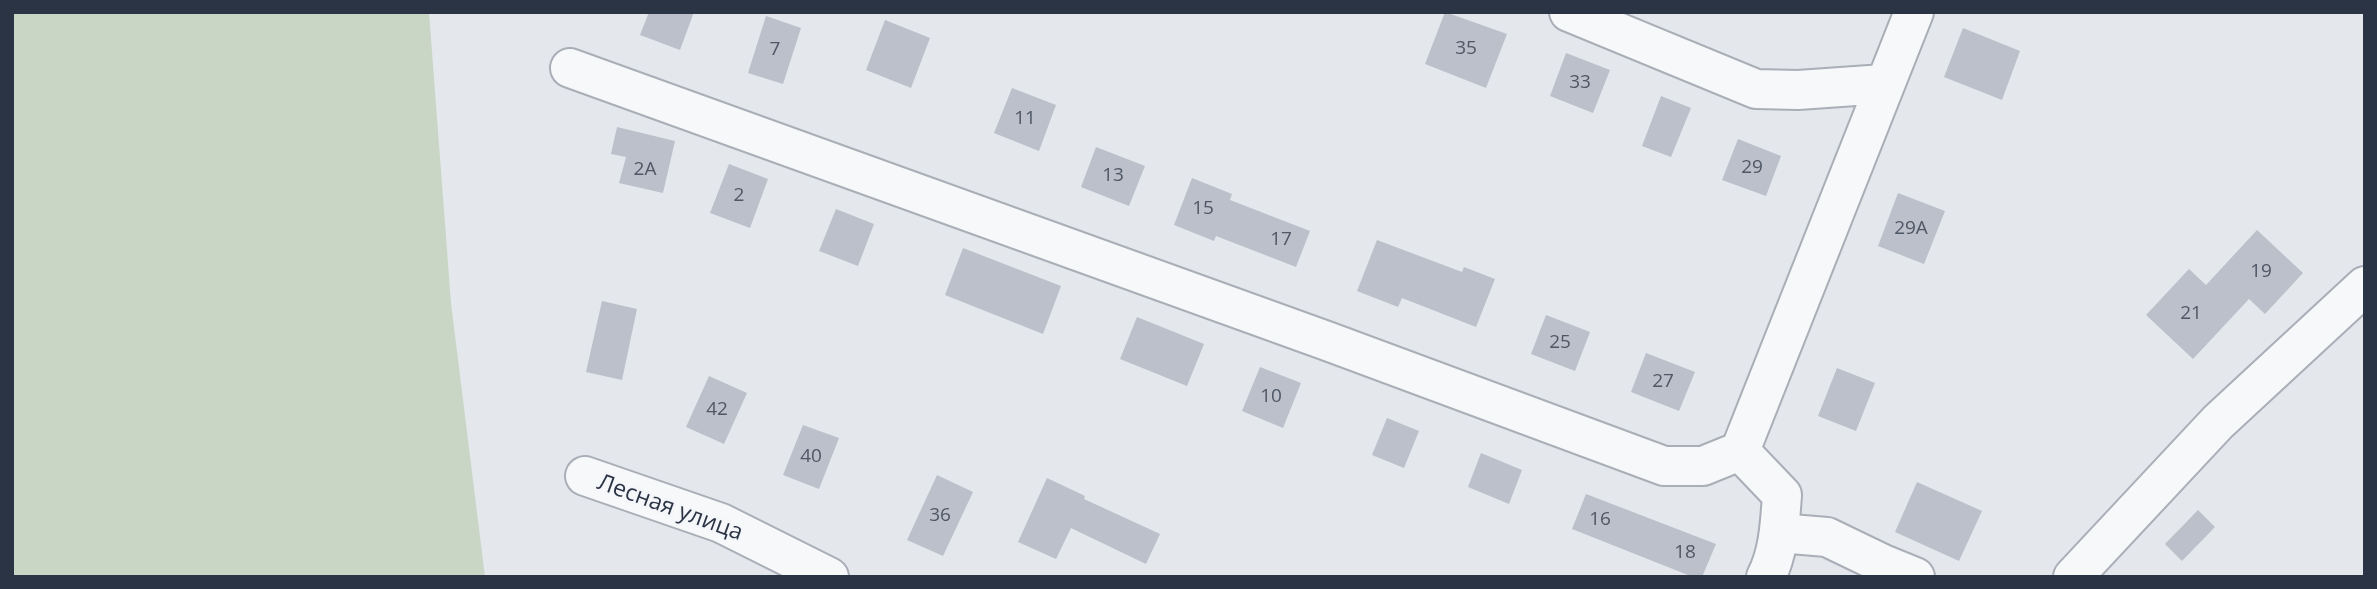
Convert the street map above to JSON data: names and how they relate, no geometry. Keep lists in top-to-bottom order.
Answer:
{
  "streets": {
    "street": ["Лесная улица"]
  },
  "house_numbers": [
    "35",
    "7",
    "33",
    "11",
    "29",
    "2А",
    "13",
    "2",
    "15",
    "29А",
    "17",
    "19",
    "21",
    "25",
    "27",
    "10",
    "42",
    "40",
    "36",
    "16",
    "18"
  ]
}
